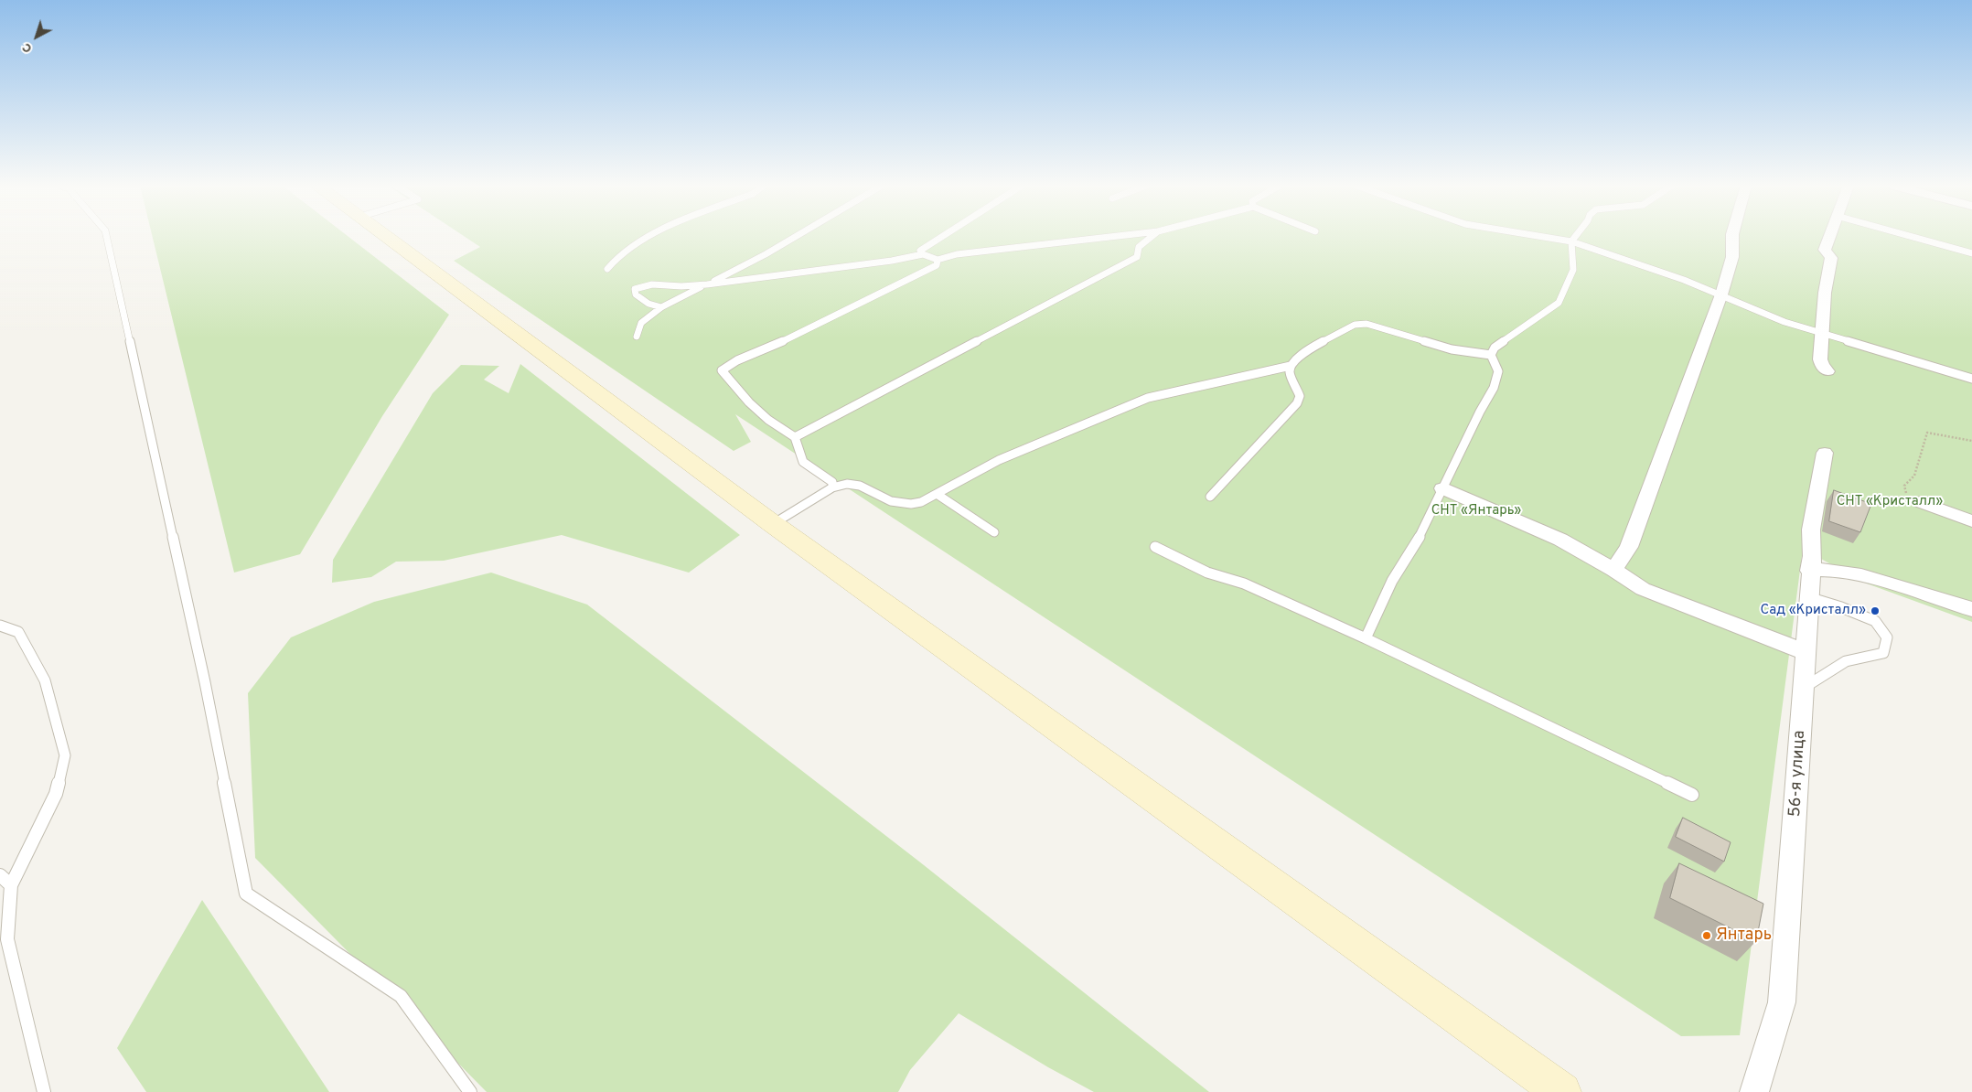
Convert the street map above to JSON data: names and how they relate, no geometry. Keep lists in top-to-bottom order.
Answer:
{
  "streets": {
    "street": ["56-я улица"]
  },
  "parks": ["СНТ «Кристалл»", "СНТ «Янтарь»"],
  "places": ["Сад «Кристалл»", "Янтарь"],
  "north": "bottom left"
}
